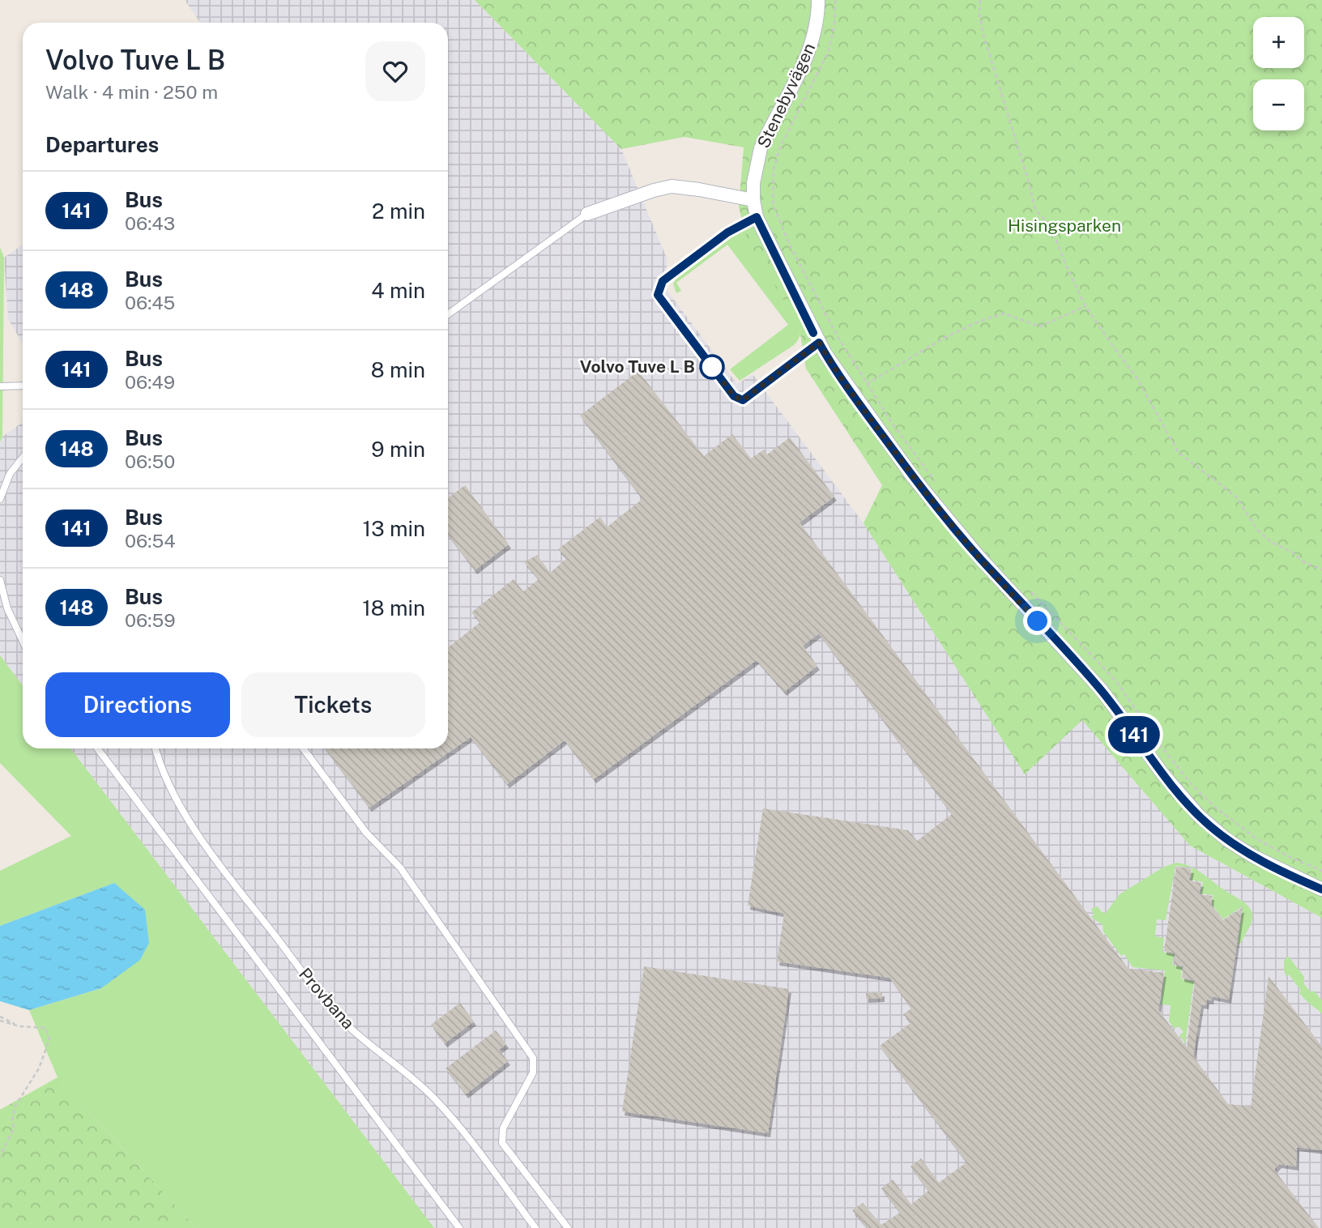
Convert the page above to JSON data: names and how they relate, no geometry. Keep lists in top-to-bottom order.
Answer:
{
  "streets": {
    "street": ["Stenebyvägen"],
    "lane": ["Provbana"]
  },
  "parks": ["Hisingsparken"],
  "places": ["Volvo Tuve L B"],
  "lines": ["bus line 141"],
  "page": {
    "on_map": "141",
    "map_buttons": ["+", "−"],
    "heading": [
      ["Volvo Tuve L B", "Walk · 4 min · 250 m"],
      "Departures"
    ],
    "list": [
      {
        "mark": "141",
        "name": "Bus",
        "note": "06:43",
        "value": "2 min"
      },
      {
        "mark": "148",
        "name": "Bus",
        "note": "06:45",
        "value": "4 min"
      },
      {
        "mark": "141",
        "name": "Bus",
        "note": "06:49",
        "value": "8 min"
      },
      {
        "mark": "148",
        "name": "Bus",
        "note": "06:50",
        "value": "9 min"
      },
      {
        "mark": "141",
        "name": "Bus",
        "note": "06:54",
        "value": "13 min"
      },
      {
        "mark": "148",
        "name": "Bus",
        "note": "06:59",
        "value": "18 min"
      }
    ],
    "buttons": ["Directions", "Tickets"]
  }
}
